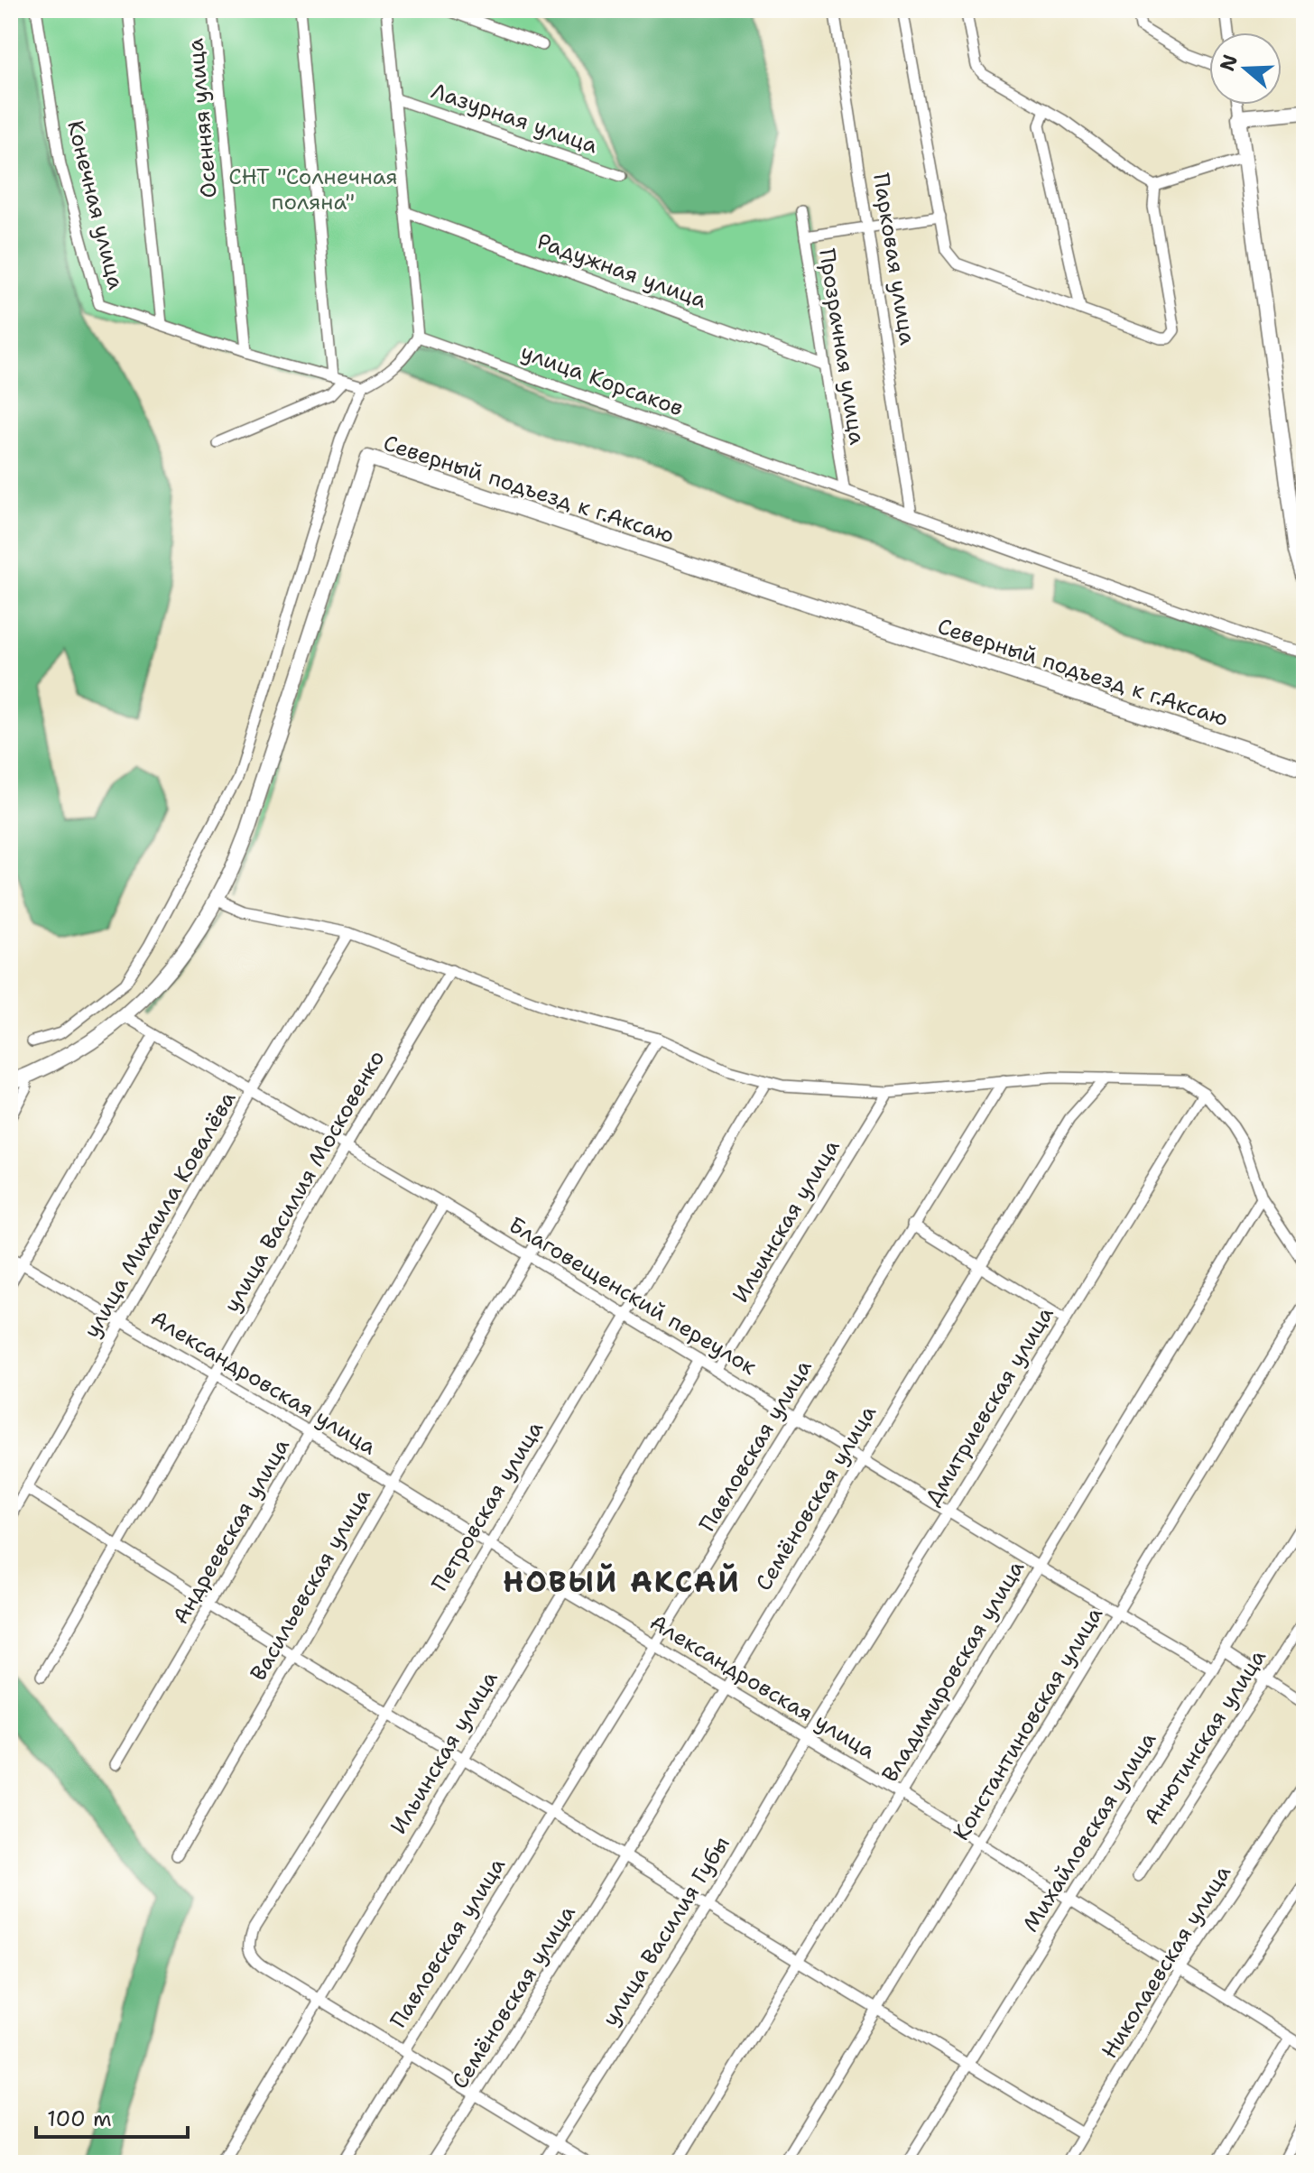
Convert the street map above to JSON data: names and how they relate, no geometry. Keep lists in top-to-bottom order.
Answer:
{
  "streets": {
    "street": [
      "Осенняя улица",
      "Лазурная улица",
      "Конечная улица",
      "Парковая улица",
      "Радужная улица",
      "Прозрачная улица",
      "улица Корсаков",
      "Северный подъезд к г.Аксаю",
      "улица Василия Московенко",
      "улица Михаила Ковалёва",
      "Ильинская улица",
      "Благовещенский переулок",
      "Александровская улица",
      "Дмитриевская улица",
      "Павловская улица",
      "Семёновская улица",
      "Петровская улица",
      "Андреевская улица",
      "Васильевская улица",
      "Владимировская улица",
      "Константиновская улица",
      "Анютинская улица",
      "Михайловская улица",
      "улица Василия Губы",
      "Николаевская улица"
    ]
  },
  "crossings": [
    ["Парковая улица", "улица Корсаков"],
    ["Радужная улица", "Прозрачная улица"],
    ["Прозрачная улица", "улица Корсаков"],
    ["Северный подъезд к г.Аксаю", "Благовещенский переулок"],
    ["улица Василия Московенко", "Благовещенский переулок"],
    ["улица Василия Московенко", "Александровская улица"],
    ["улица Михаила Ковалёва", "Благовещенский переулок"],
    ["улица Михаила Ковалёва", "Александровская улица"],
    ["Ильинская улица", "Благовещенский переулок"],
    ["Ильинская улица", "Александровская улица"],
    ["Ильинская улица", "Петровская улица"],
    ["Благовещенский переулок", "Дмитриевская улица"],
    ["Благовещенский переулок", "Павловская улица"],
    ["Благовещенский переулок", "Семёновская улица"],
    ["Благовещенский переулок", "Петровская улица"],
    ["Благовещенский переулок", "Андреевская улица"],
    ["Благовещенский переулок", "Васильевская улица"],
    ["Благовещенский переулок", "Владимировская улица"],
    ["Благовещенский переулок", "Константиновская улица"],
    ["Благовещенский переулок", "Михайловская улица"],
    ["Александровская улица", "Дмитриевская улица"],
    ["Александровская улица", "Павловская улица"],
    ["Александровская улица", "Семёновская улица"],
    ["Александровская улица", "Петровская улица"],
    ["Александровская улица", "Андреевская улица"],
    ["Александровская улица", "Васильевская улица"],
    ["Александровская улица", "Владимировская улица"],
    ["Александровская улица", "Константиновская улица"],
    ["Александровская улица", "Михайловская улица"],
    ["Александровская улица", "улица Василия Губы"],
    ["Александровская улица", "Николаевская улица"],
    ["Дмитриевская улица", "улица Василия Губы"]
  ],
  "districts": ["НОВЫЙ АКСАЙ"],
  "parks": ["СНТ \"Солнечная поляна\""],
  "scale_bar": "100 m",
  "north": "left"
}
